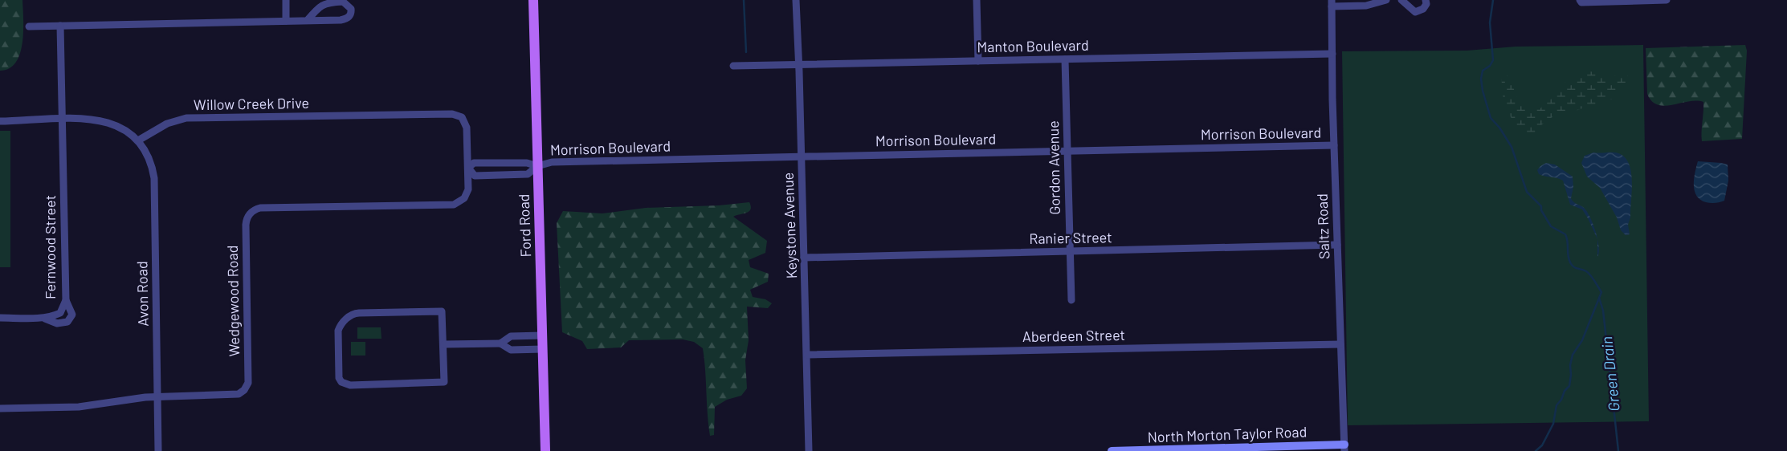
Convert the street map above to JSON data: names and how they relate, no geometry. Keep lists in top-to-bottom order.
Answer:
{
  "streets": {
    "main road": ["Ford Road"],
    "street": [
      "Manton Boulevard",
      "Willow Creek Drive",
      "Morrison Boulevard",
      "Gordon Avenue",
      "Keystone Avenue",
      "Saltz Road",
      "Ranier Street",
      "Fernwood Street",
      "Avon Road",
      "Wedgewood Road",
      "Aberdeen Street",
      "North Morton Taylor Road"
    ]
  },
  "crossings": [
    ["Manton Boulevard", "Gordon Avenue"],
    ["Manton Boulevard", "Keystone Avenue"],
    ["Manton Boulevard", "Saltz Road"],
    ["Willow Creek Drive", "Avon Road"],
    ["Willow Creek Drive", "Wedgewood Road"],
    ["Morrison Boulevard", "Gordon Avenue"],
    ["Morrison Boulevard", "Ford Road"],
    ["Morrison Boulevard", "Keystone Avenue"],
    ["Morrison Boulevard", "Saltz Road"],
    ["Gordon Avenue", "Ranier Street"],
    ["Keystone Avenue", "Ranier Street"],
    ["Keystone Avenue", "Aberdeen Street"],
    ["Saltz Road", "Ranier Street"],
    ["Saltz Road", "Aberdeen Street"],
    ["Saltz Road", "North Morton Taylor Road"],
    ["Avon Road", "Wedgewood Road"]
  ],
  "water": ["Green Drain"]
}
